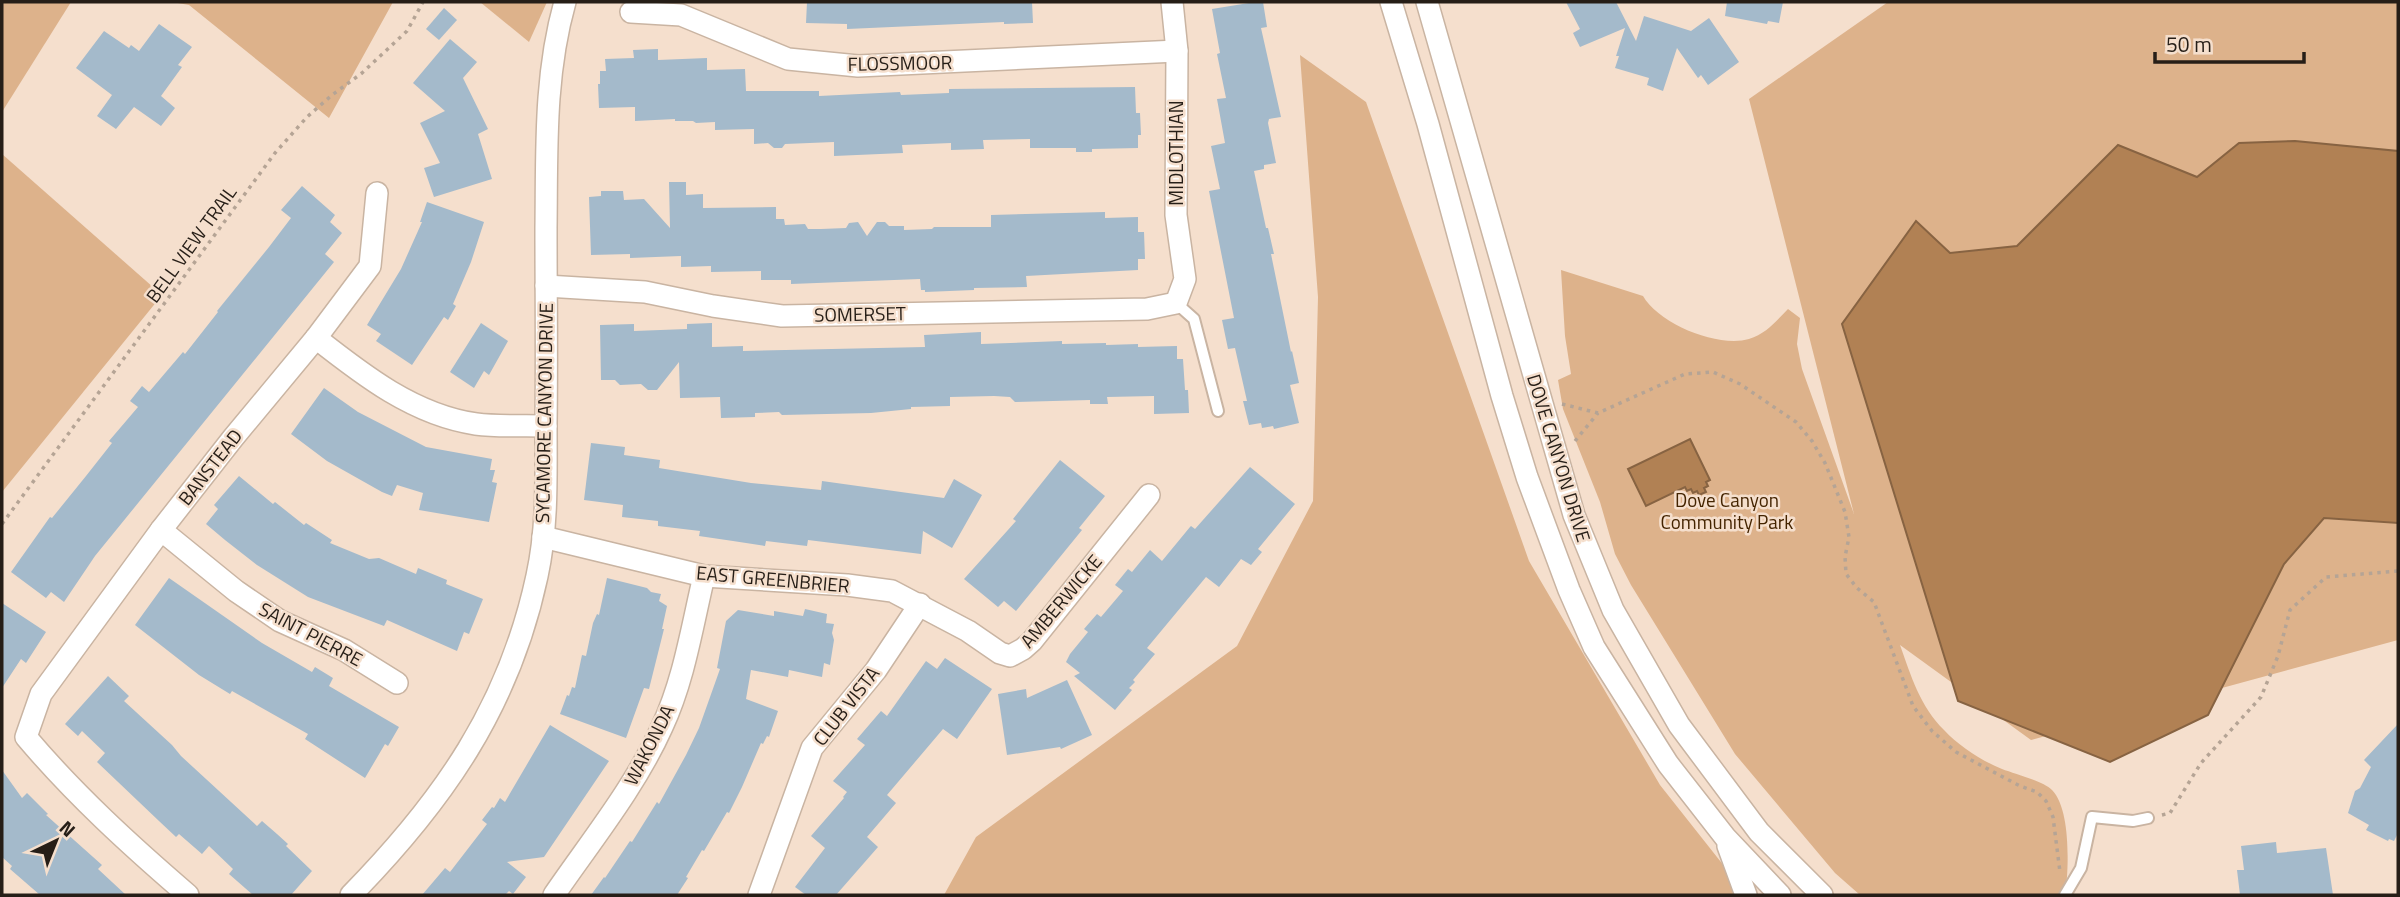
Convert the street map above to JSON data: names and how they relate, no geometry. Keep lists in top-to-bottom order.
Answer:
{
  "streets": {
    "street": [
      "FLOSSMOOR",
      "MIDLOTHIAN",
      "SOMERSET",
      "SYCAMORE CANYON DRIVE",
      "DOVE CANYON DRIVE",
      "BANSTEAD",
      "EAST GREENBRIER",
      "AMBERWICKE",
      "SAINT PIERRE",
      "CLUB VISTA",
      "WAKONDA"
    ],
    "path": ["BELL VIEW TRAIL"]
  },
  "crossings": [
    ["FLOSSMOOR", "MIDLOTHIAN"],
    ["MIDLOTHIAN", "SOMERSET"],
    ["SOMERSET", "SYCAMORE CANYON DRIVE"],
    ["SYCAMORE CANYON DRIVE", "EAST GREENBRIER"],
    ["BANSTEAD", "SAINT PIERRE"],
    ["EAST GREENBRIER", "AMBERWICKE"],
    ["EAST GREENBRIER", "CLUB VISTA"],
    ["EAST GREENBRIER", "WAKONDA"],
    ["AMBERWICKE", "CLUB VISTA"]
  ],
  "parks": ["Dove Canyon Community Park"],
  "scale_bar": "50 m",
  "north": "top right"
}
